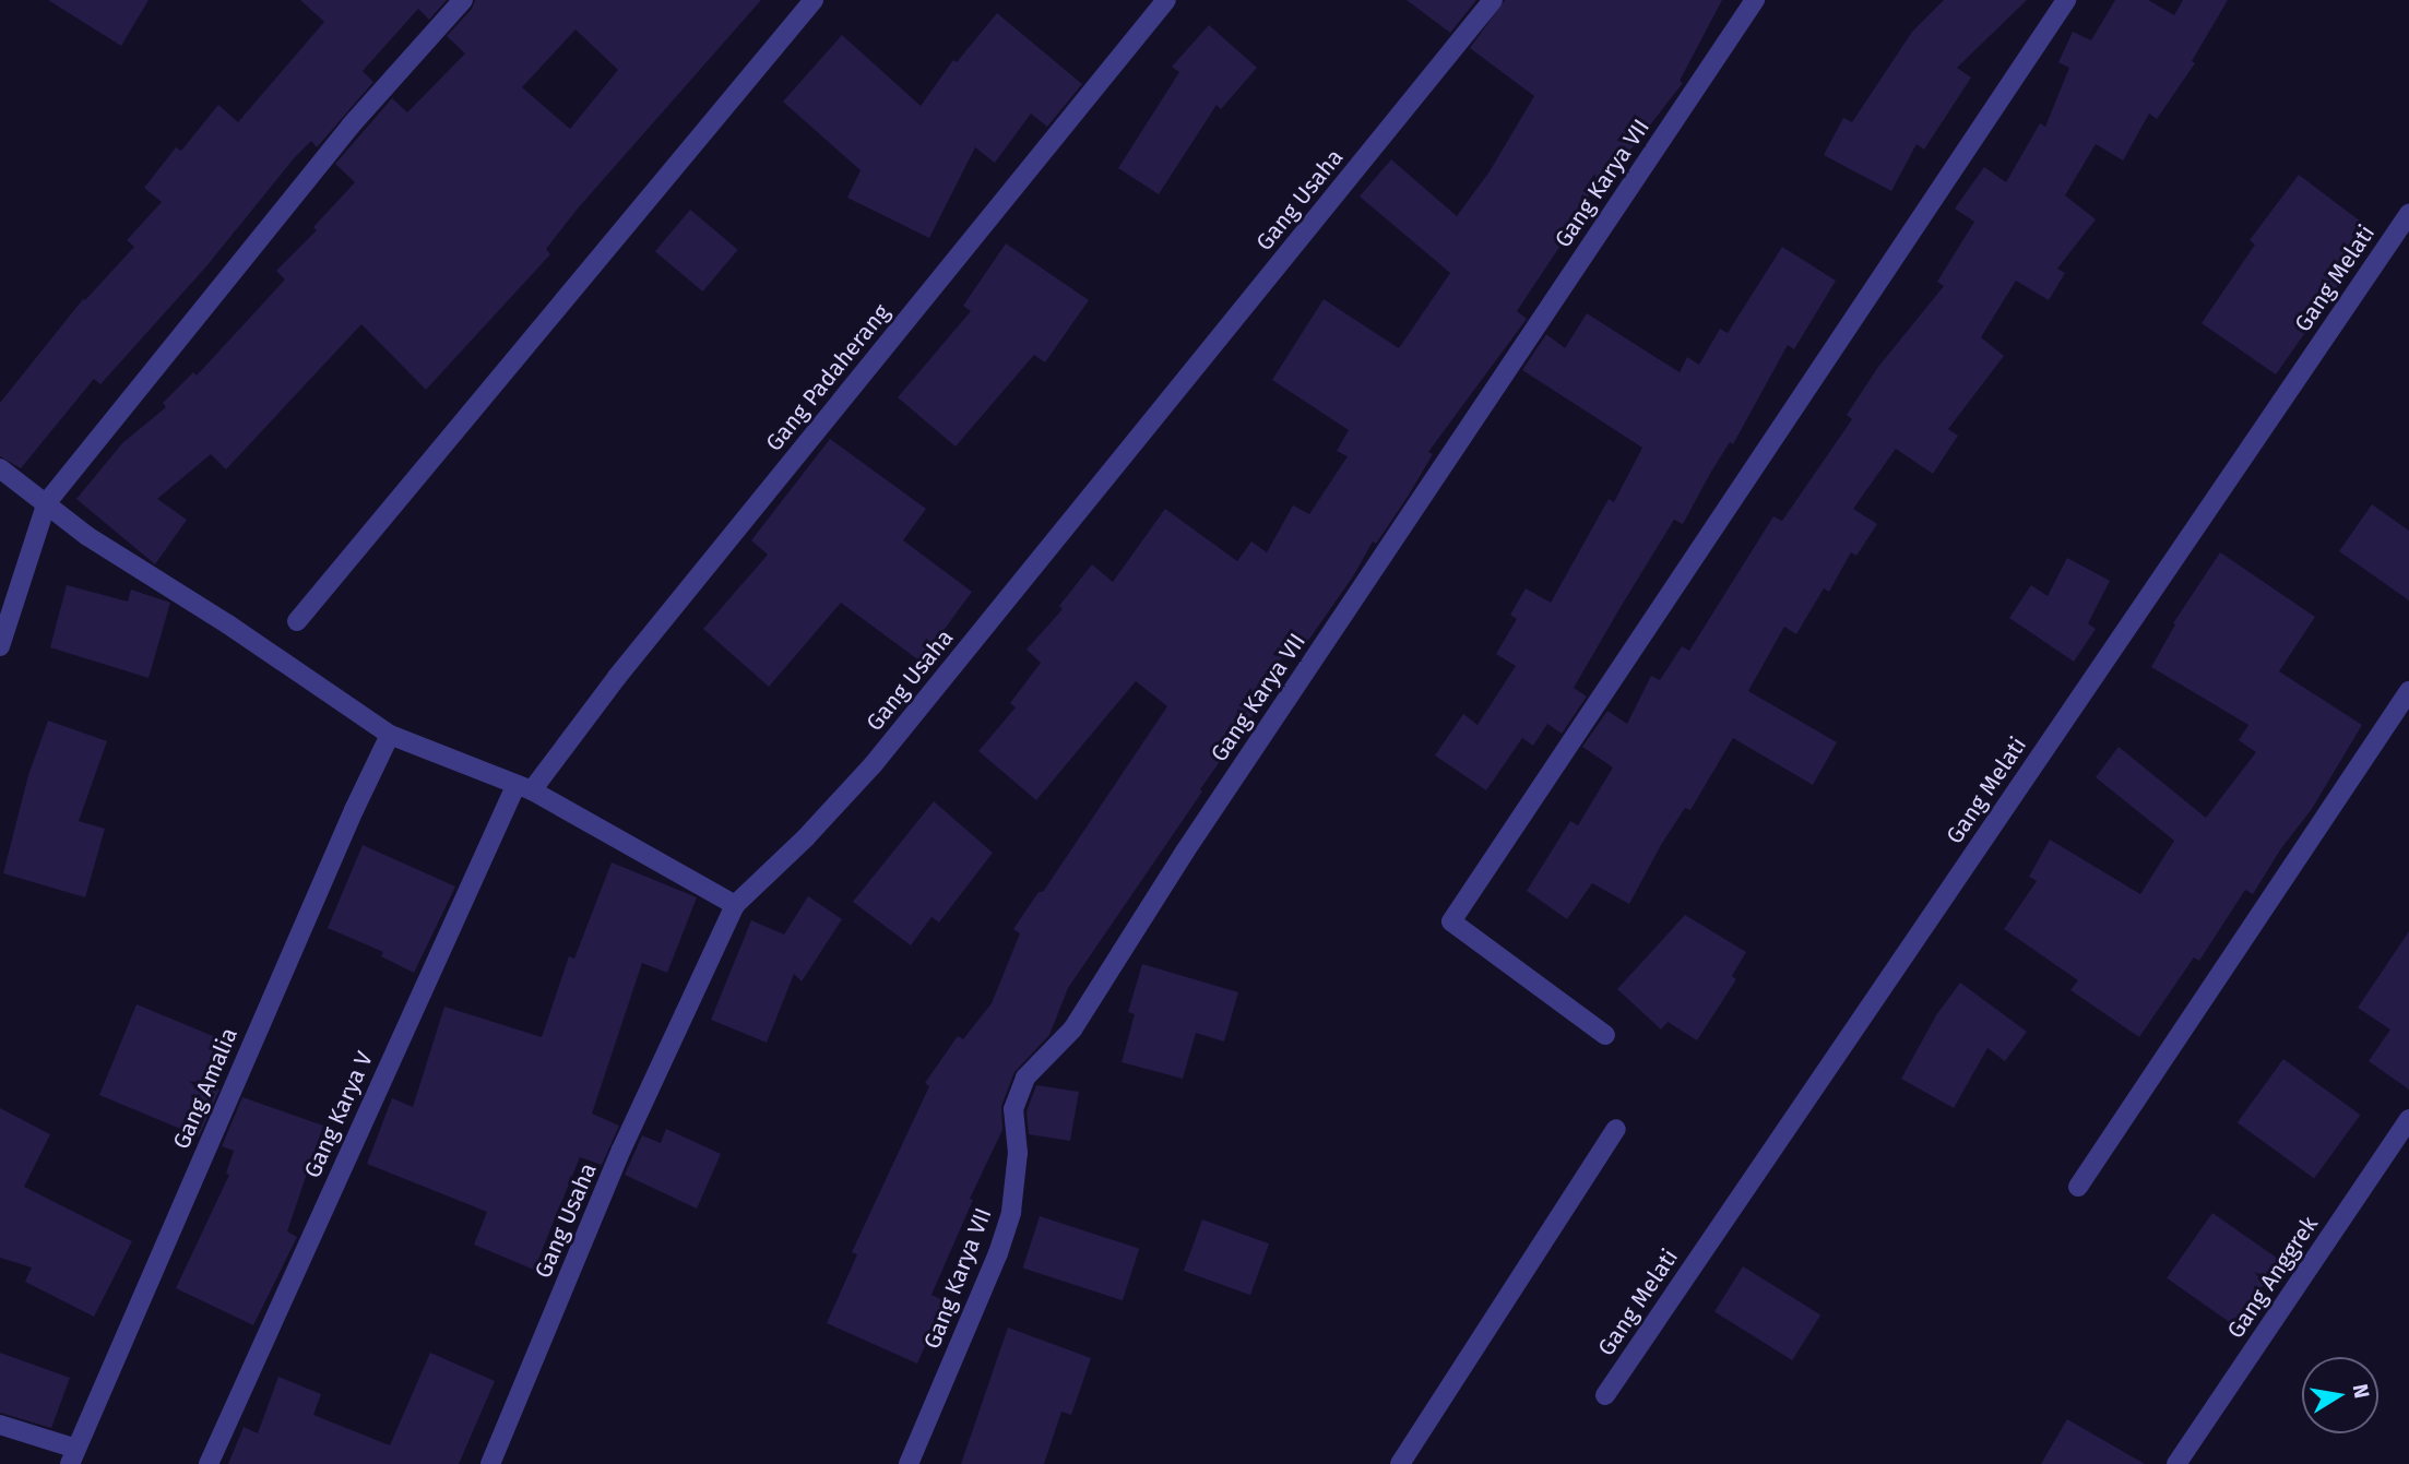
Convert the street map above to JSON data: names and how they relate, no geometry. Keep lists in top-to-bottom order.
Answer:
{
  "streets": {
    "street": [
      "Gang Karya VII",
      "Gang Usaha",
      "Gang Melati",
      "Gang Padaherang",
      "Gang Amalia",
      "Gang Karya V",
      "Gang Anggrek"
    ]
  },
  "crossings": [
    ["Gang Padaherang", "Gang Karya V"]
  ],
  "north": "right"
}
